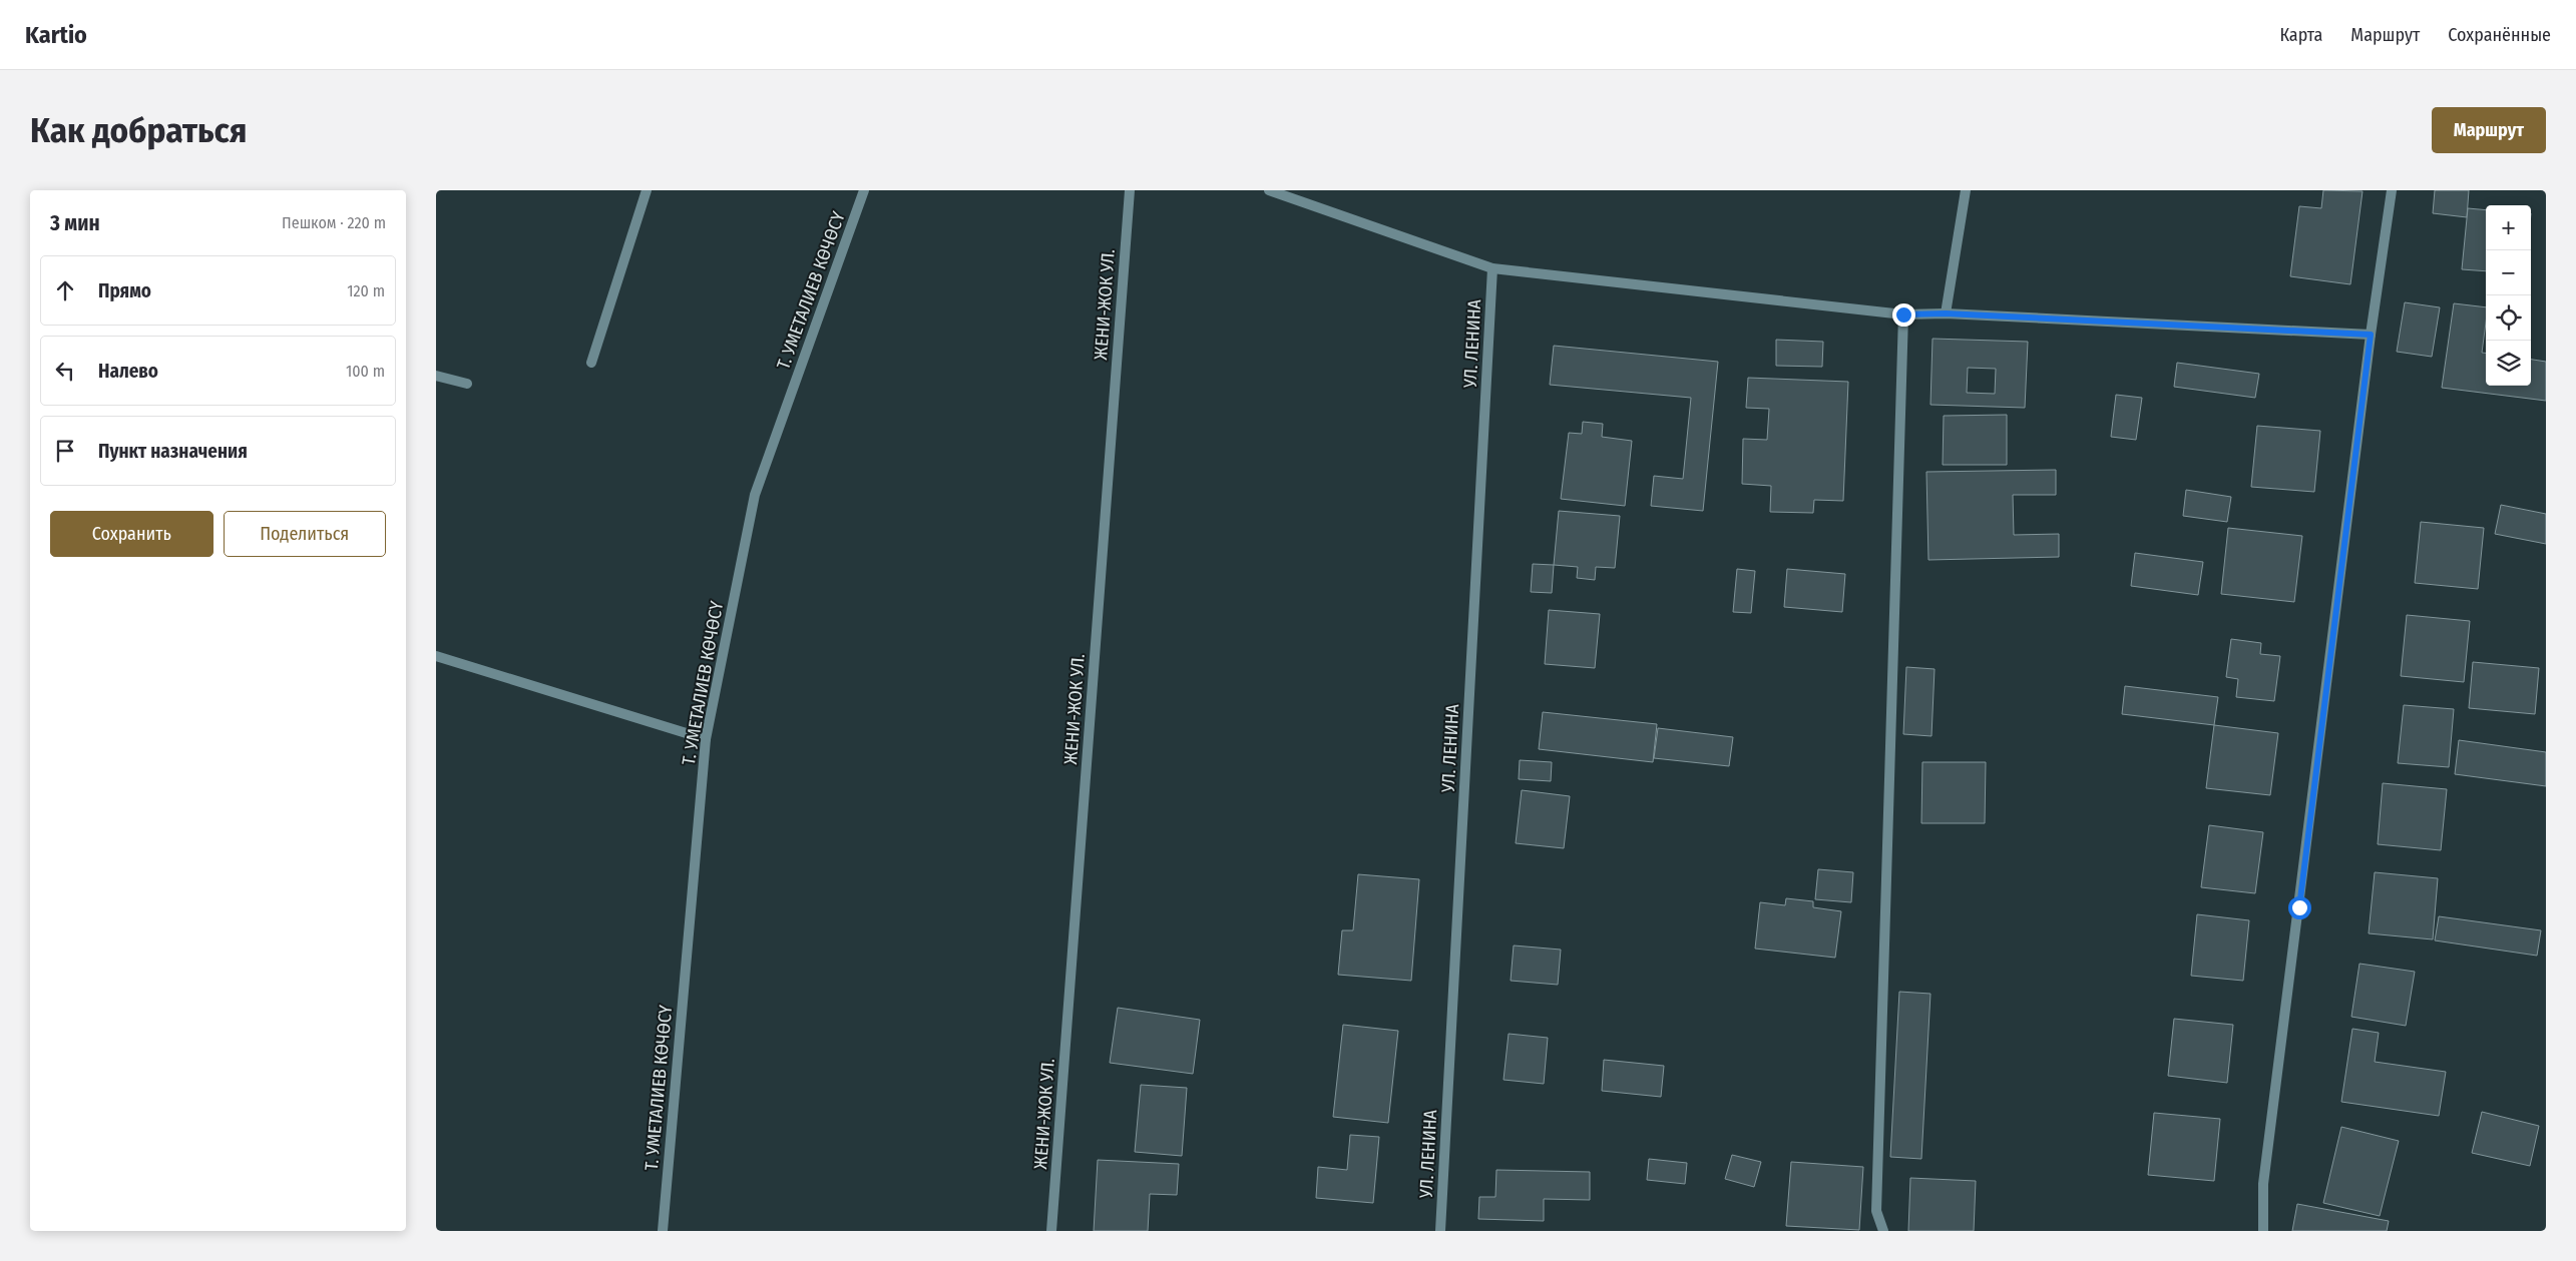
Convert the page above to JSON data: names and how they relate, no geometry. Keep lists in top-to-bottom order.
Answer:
{
  "streets": {
    "street": ["Т. УМЕТАЛИЕВ КӨЧӨСҮ", "ЖЕНИ-ЖОК УЛ.", "УЛ. ЛЕНИНА"]
  },
  "page": {
    "header": "Kartio",
    "nav": ["Карта", "Маршрут", "Сохранённые"],
    "buttons": [
      "Маршрут",
      ["Сохранить", "Поделиться"]
    ],
    "title": "Как добраться",
    "heading": ["3 мин", "Пешком · 220 m"],
    "map_buttons": ["+", "−"],
    "list": [
      ["Прямо", "120 m"],
      ["Налево", "100 m"],
      "Пункт назначения"
    ]
  }
}
